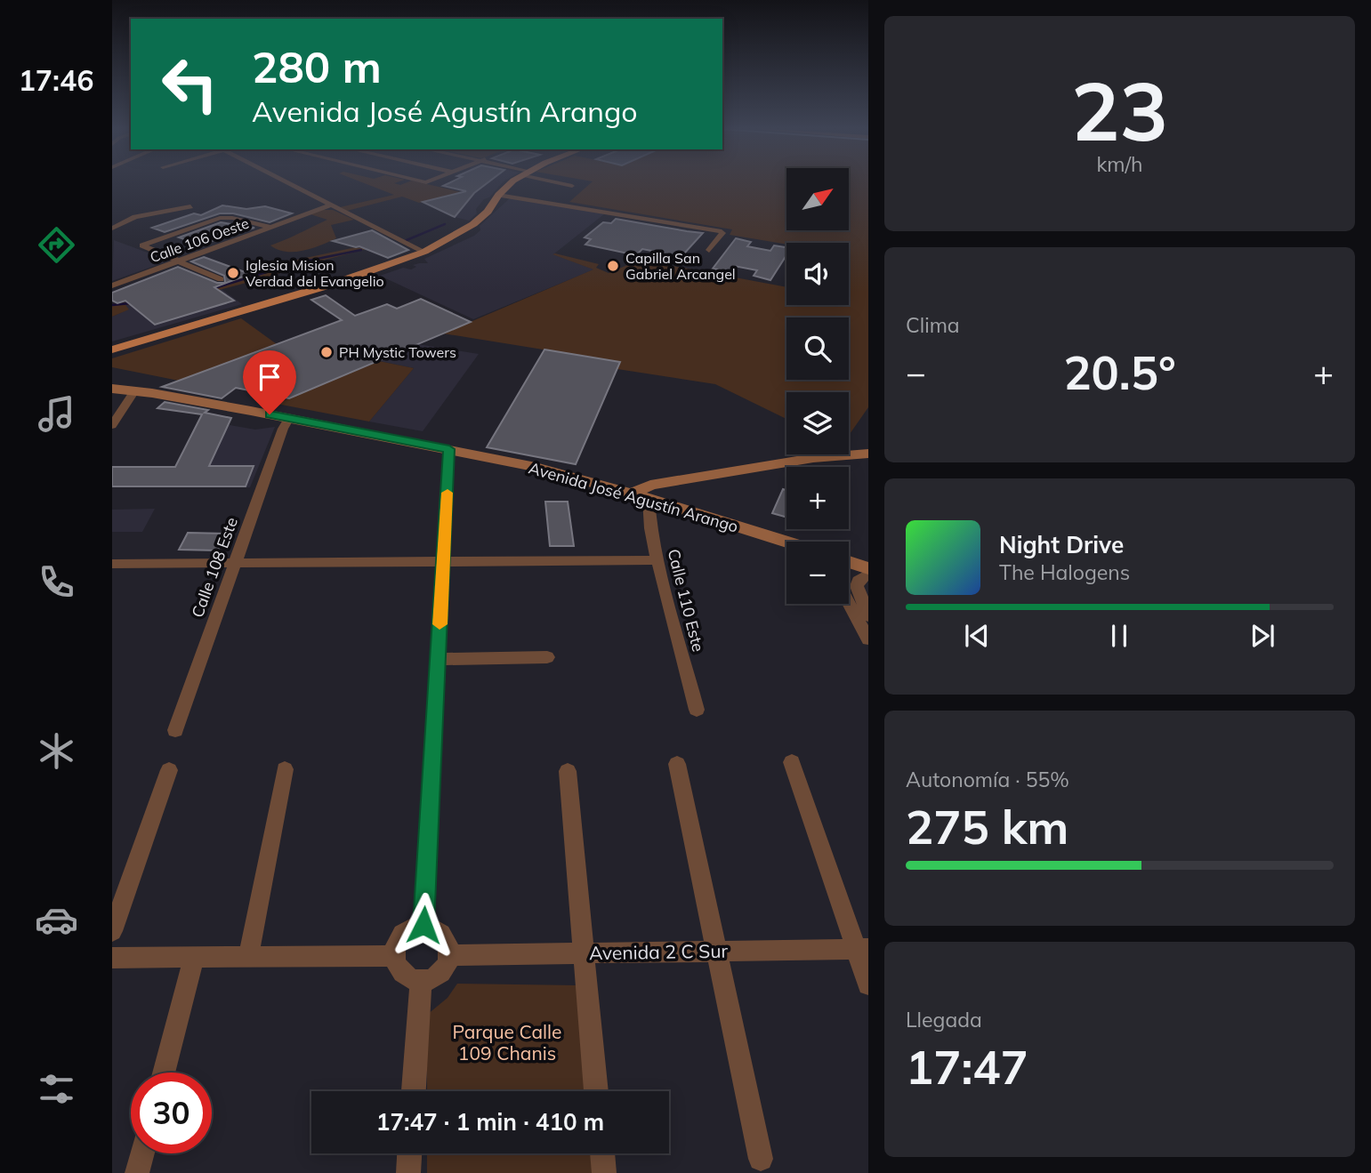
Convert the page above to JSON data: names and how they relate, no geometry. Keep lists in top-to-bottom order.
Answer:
{
  "streets": {
    "main road": ["Avenida José Agustín Arango"],
    "street": [
      "Calle 106 Oeste",
      "Calle 108 Este",
      "Calle 110 Este",
      "Avenida 2 C Sur"
    ]
  },
  "crossings": [
    ["Avenida José Agustín Arango", "Calle 108 Este"],
    ["Avenida José Agustín Arango", "Calle 110 Este"]
  ],
  "parks": ["Parque Calle 109 Chanis"],
  "places": ["Capilla San Gabriel Arcangel", "Iglesia Mision Verdad del Evangelio", "PH Mystic Towers"],
  "north": "top right",
  "page": {
    "tabs": "17:46",
    "tile": [
      ["23", "km/h"],
      "Clima",
      ["Autonomía · 55%", "275 km"],
      ["Llegada", "17:47"]
    ],
    "turn": ["280 m", "Avenida José Agustín Arango"],
    "map_buttons": ["+", "−"],
    "heat": ["−", "20.5°", "+"],
    "song": ["Night Drive", "The Halogens"],
    "limit": "30",
    "trip": "17:47 · 1 min · 410 m"
  }
}
